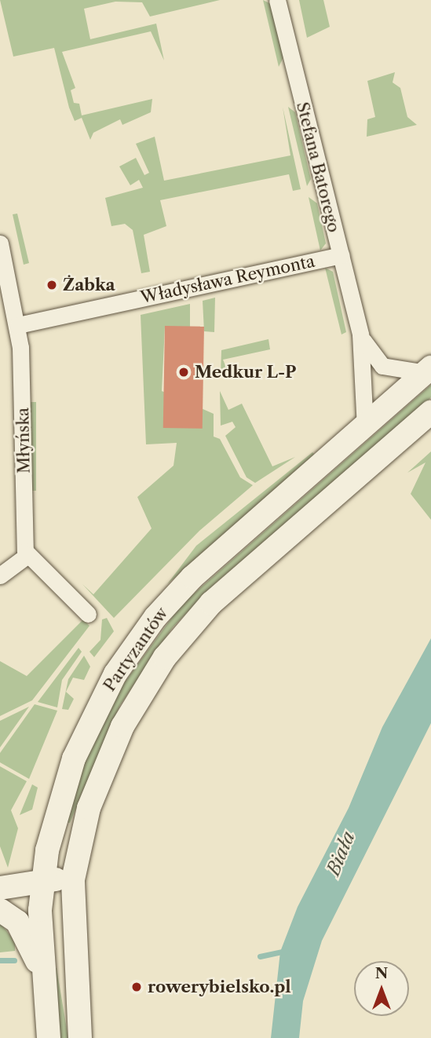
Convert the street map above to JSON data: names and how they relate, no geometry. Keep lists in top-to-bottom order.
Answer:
{
  "streets": {
    "main road": ["Partyzantów"],
    "street": ["Stefana Batorego", "Władysława Reymonta", "Młyńska"]
  },
  "crossings": [
    ["Stefana Batorego", "Władysława Reymonta"],
    ["Stefana Batorego", "Partyzantów"],
    ["Władysława Reymonta", "Młyńska"]
  ],
  "water": ["Biała"],
  "places": ["Żabka", "Medkur L-P", "rowerybielsko.pl"],
  "north": "top"
}
